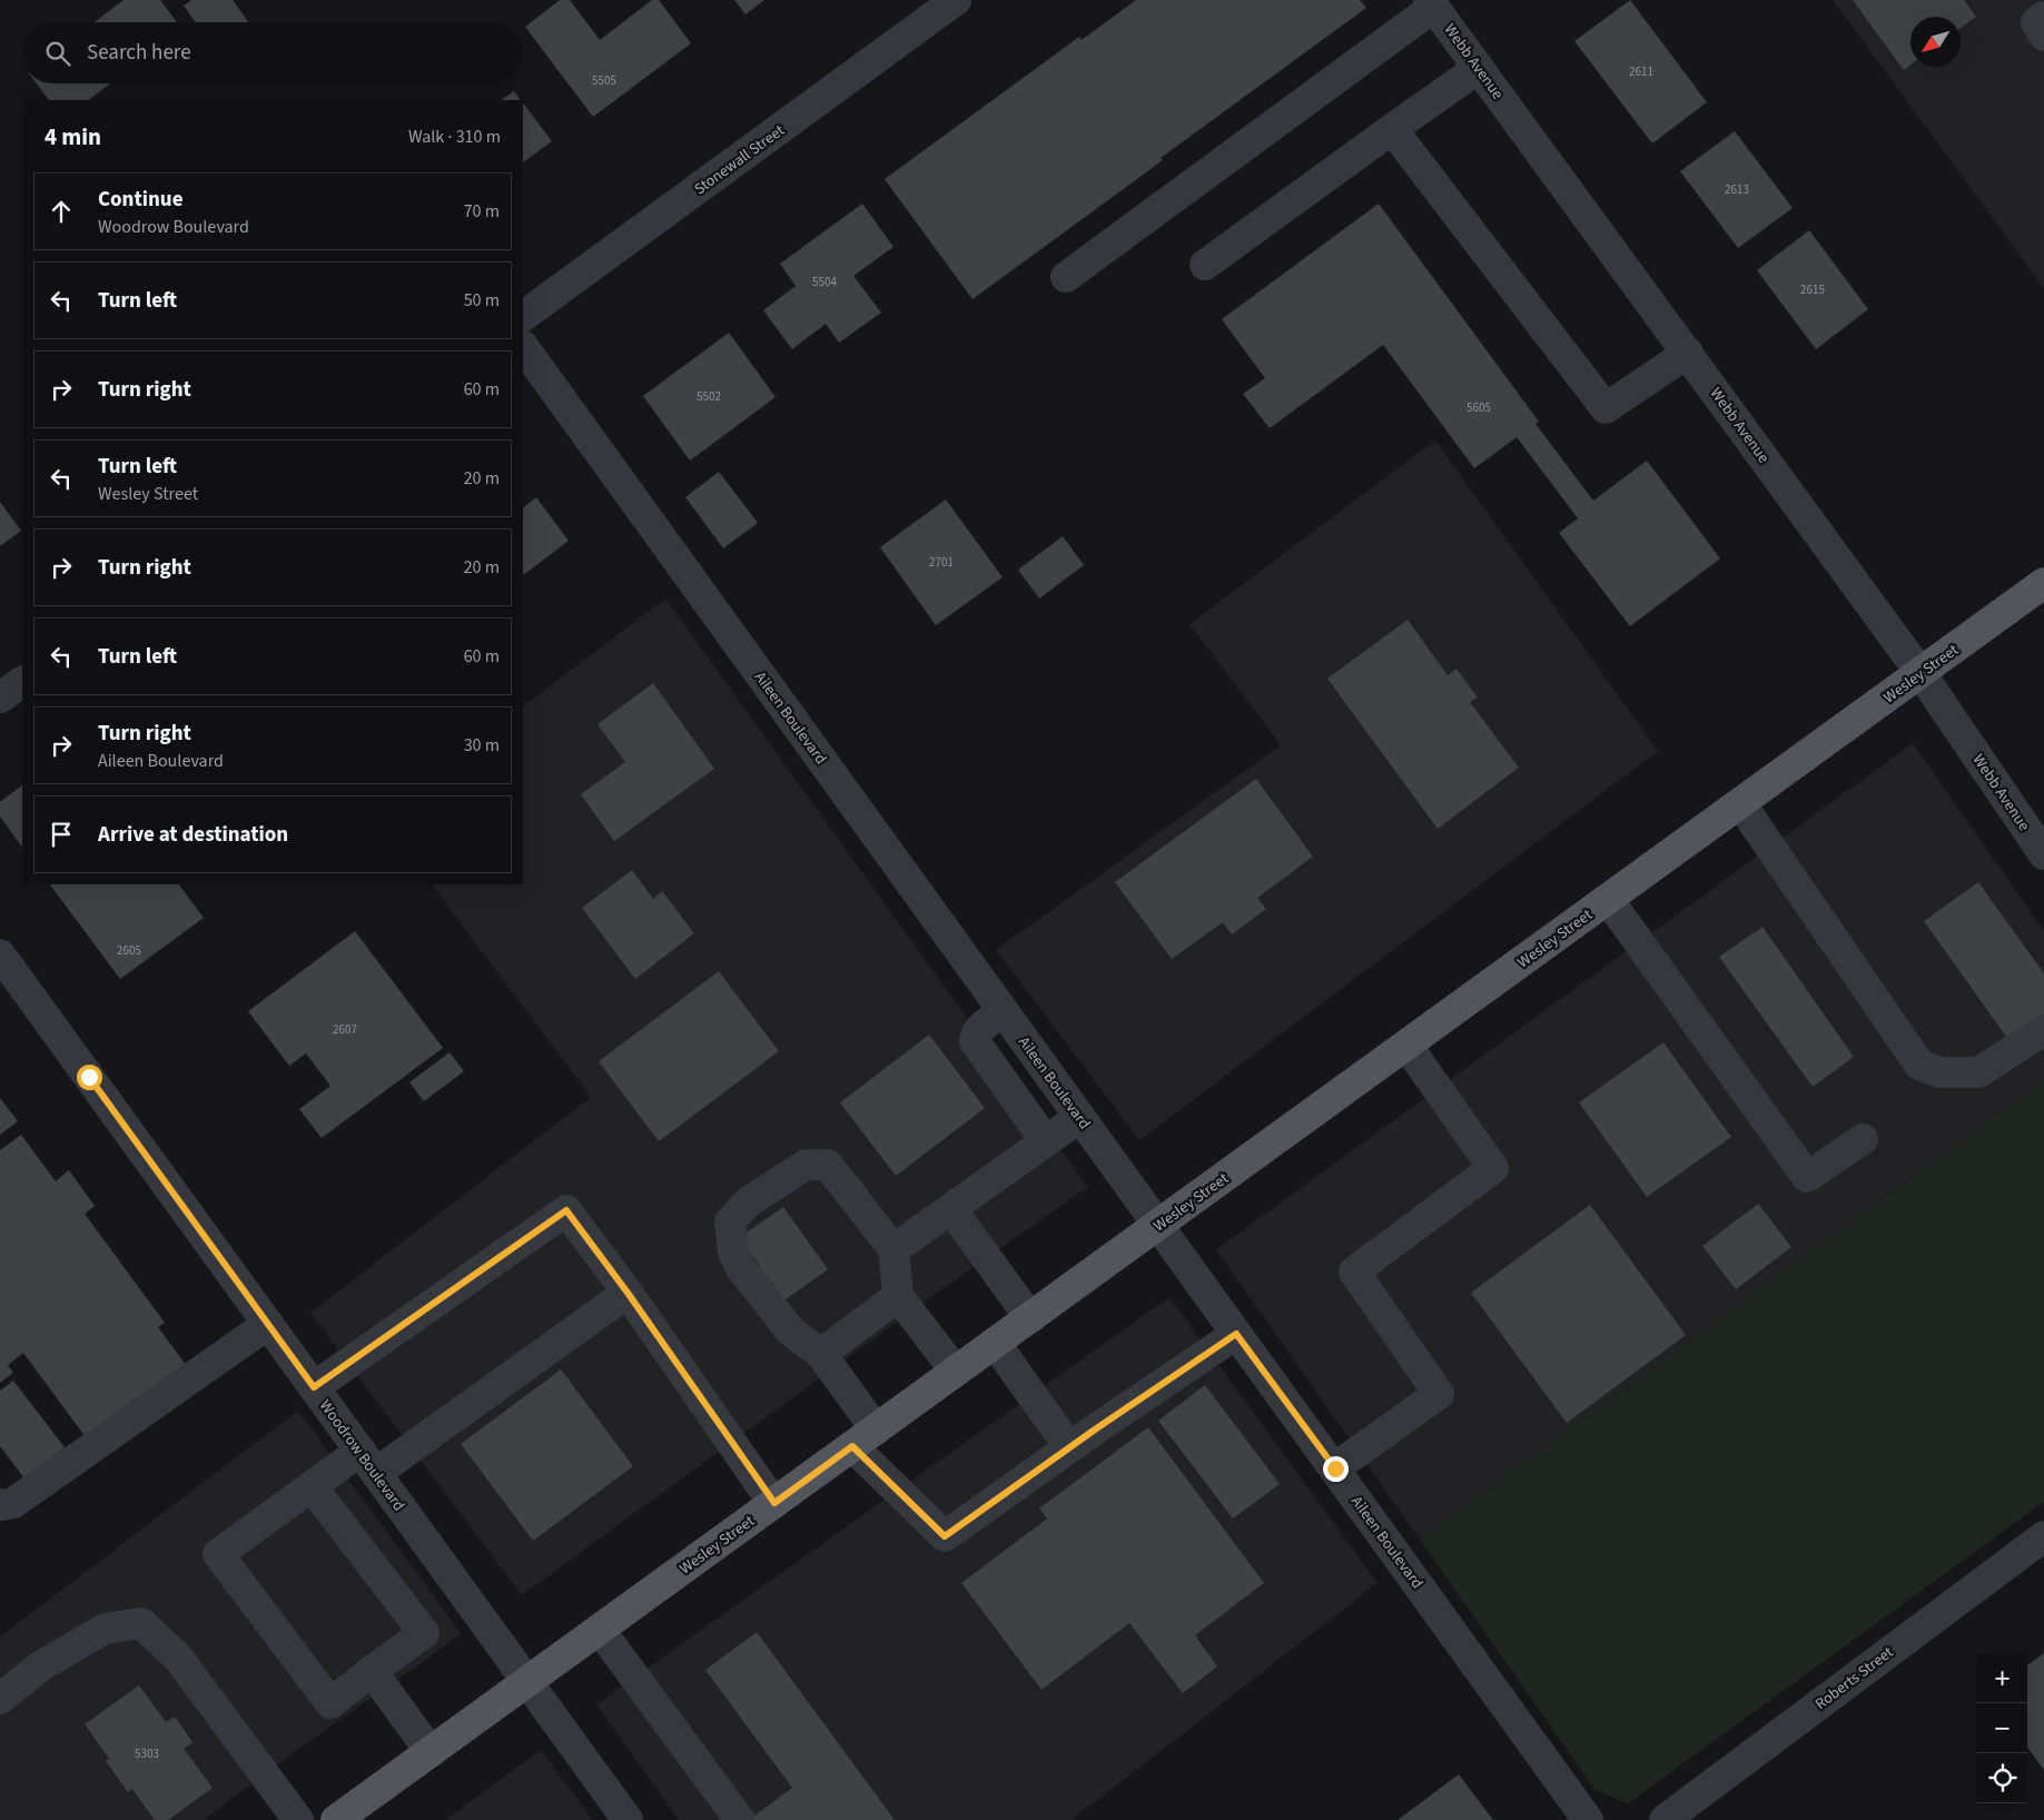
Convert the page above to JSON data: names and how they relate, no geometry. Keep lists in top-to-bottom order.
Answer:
{
  "streets": {
    "main road": ["Wesley Street"],
    "street": [
      "Webb Avenue",
      "Stonewall Street",
      "Aileen Boulevard",
      "Woodrow Boulevard",
      "Roberts Street"
    ]
  },
  "crossings": [
    ["Webb Avenue", "Wesley Street"],
    ["Wesley Street", "Aileen Boulevard"],
    ["Wesley Street", "Woodrow Boulevard"]
  ],
  "house_numbers": [
    "2611",
    "5505",
    "2613",
    "5504",
    "2615",
    "5502",
    "5605",
    "2701",
    "2605",
    "2607",
    "5303"
  ],
  "north": "bottom left",
  "page": {
    "search": "Search here",
    "heading": ["4 min", "Walk · 310 m"],
    "list": [
      ["Continue", "Woodrow Boulevard", "70 m"],
      ["Turn left", "50 m"],
      ["Turn right", "60 m"],
      ["Turn left", "Wesley Street", "20 m"],
      ["Turn right", "20 m"],
      ["Turn left", "60 m"],
      ["Turn right", "Aileen Boulevard", "30 m"],
      "Arrive at destination"
    ],
    "map_buttons": ["+", "−"]
  }
}
